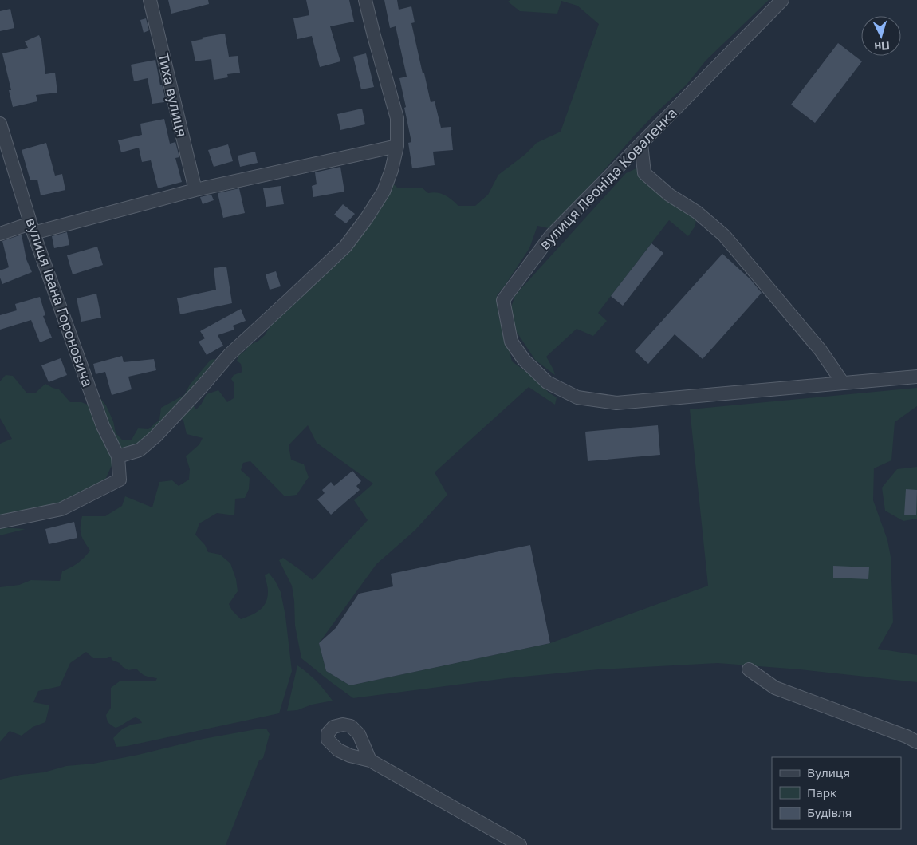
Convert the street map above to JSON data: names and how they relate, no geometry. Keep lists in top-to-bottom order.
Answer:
{
  "streets": {
    "street": ["Тиха вулиця", "вулиця Леоніда Коваленка", "вулиця Івана Гороновича"]
  },
  "legend": ["Вулиця", "Парк", "Будівля"],
  "north": "bottom"
}
